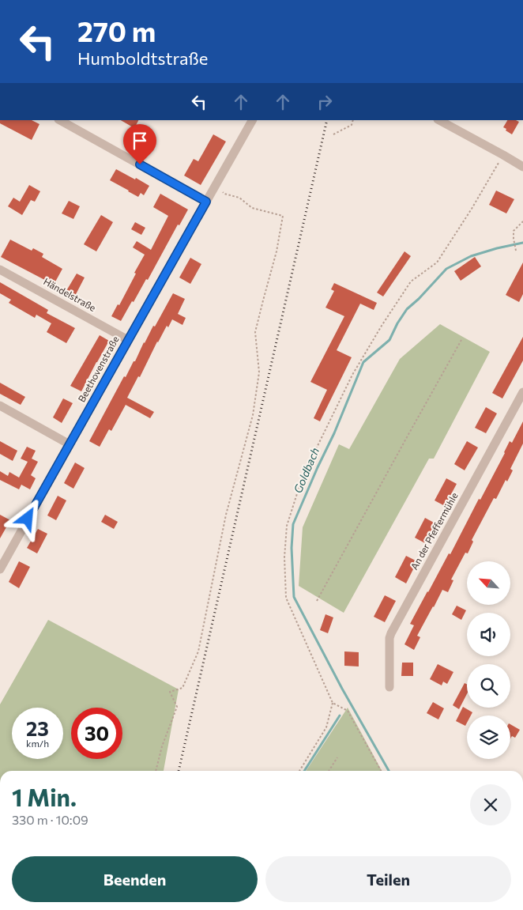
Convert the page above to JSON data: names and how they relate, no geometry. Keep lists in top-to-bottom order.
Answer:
{
  "streets": {
    "street": ["Händelstraße", "Beethovenstraße", "An der Pfeffermühle"]
  },
  "crossings": [
    ["Händelstraße", "Beethovenstraße"]
  ],
  "water": ["Goldbach"],
  "north": "top left",
  "page": {
    "turn": ["270 m", "Humboldtstraße"],
    "speed": "23 km/h",
    "limit": "30",
    "heading": ["1 Min.", "330 m · 10:09"],
    "buttons": ["Beenden", "Teilen"]
  }
}
